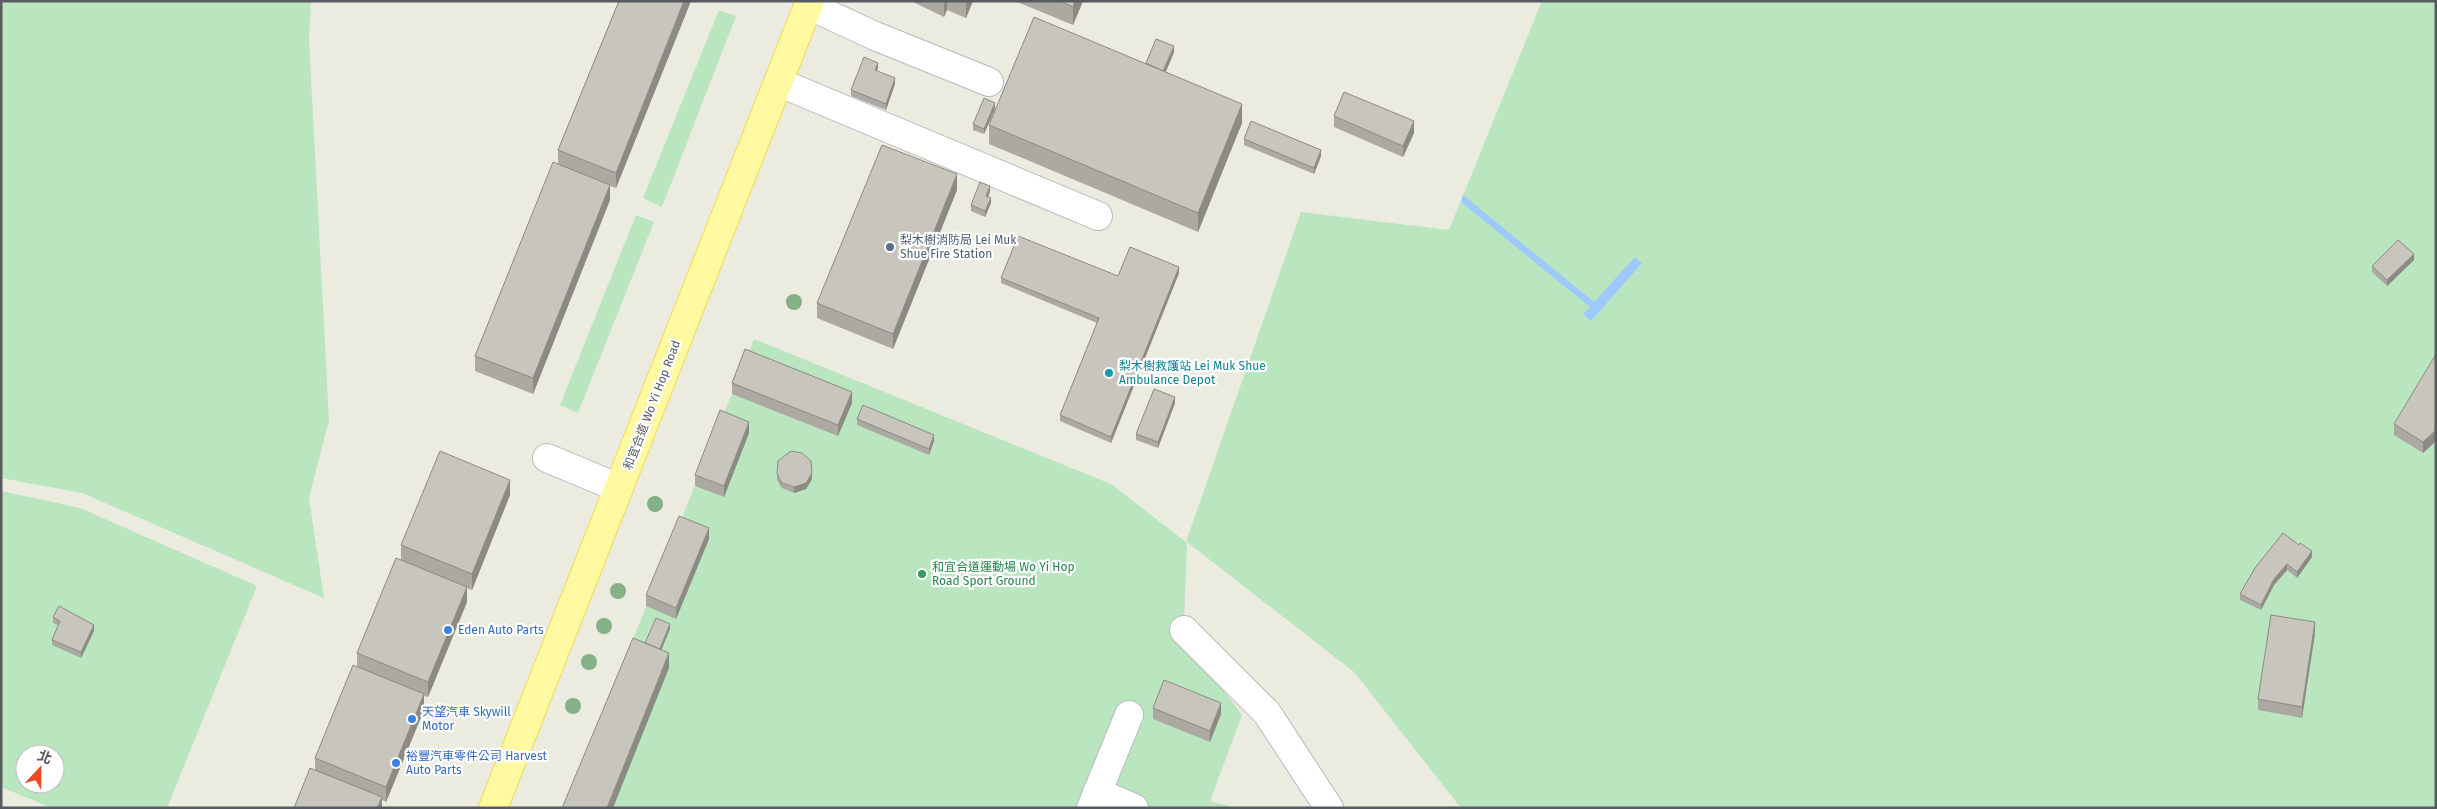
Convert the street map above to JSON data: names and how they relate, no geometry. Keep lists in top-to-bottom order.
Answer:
{
  "streets": {
    "main road": ["和宜合道 Wo Yi Hop Road"]
  },
  "places": [
    "梨木樹消防局 Lei Muk Shue Fire Station",
    "梨木樹救護站 Lei Muk Shue Ambulance Depot",
    "和宜合道運動場 Wo Yi Hop Road Sport Ground",
    "Eden Auto Parts",
    "天望汽車 Skywill Motor",
    "裕豐汽車零件公司 Harvest Auto Parts"
  ],
  "north": "top"
}
